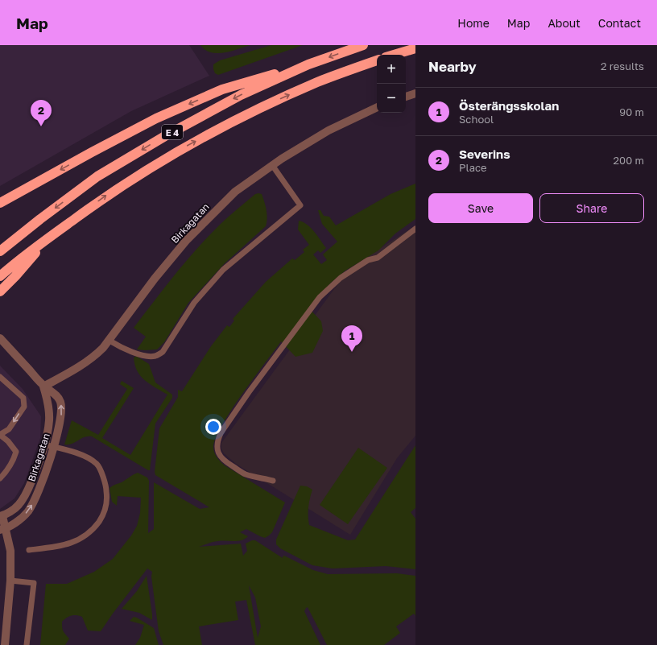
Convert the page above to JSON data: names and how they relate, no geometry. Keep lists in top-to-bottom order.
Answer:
{
  "streets": {
    "highway": ["E 4"],
    "street": ["Birkagatan"]
  },
  "page": {
    "header": "Map",
    "nav": [
      "Home",
      "Map",
      "About",
      "Contact"
    ],
    "heading": ["Nearby", "2 results"],
    "map_buttons": ["+", "−"],
    "list": [
      {
        "mark": "1",
        "name": "Österängsskolan",
        "note": "School",
        "value": "90 m"
      },
      {
        "mark": "2",
        "name": "Severins",
        "note": "Place",
        "value": "200 m"
      }
    ],
    "pins": ["2", "1"],
    "buttons": ["Save", "Share"]
  }
}
